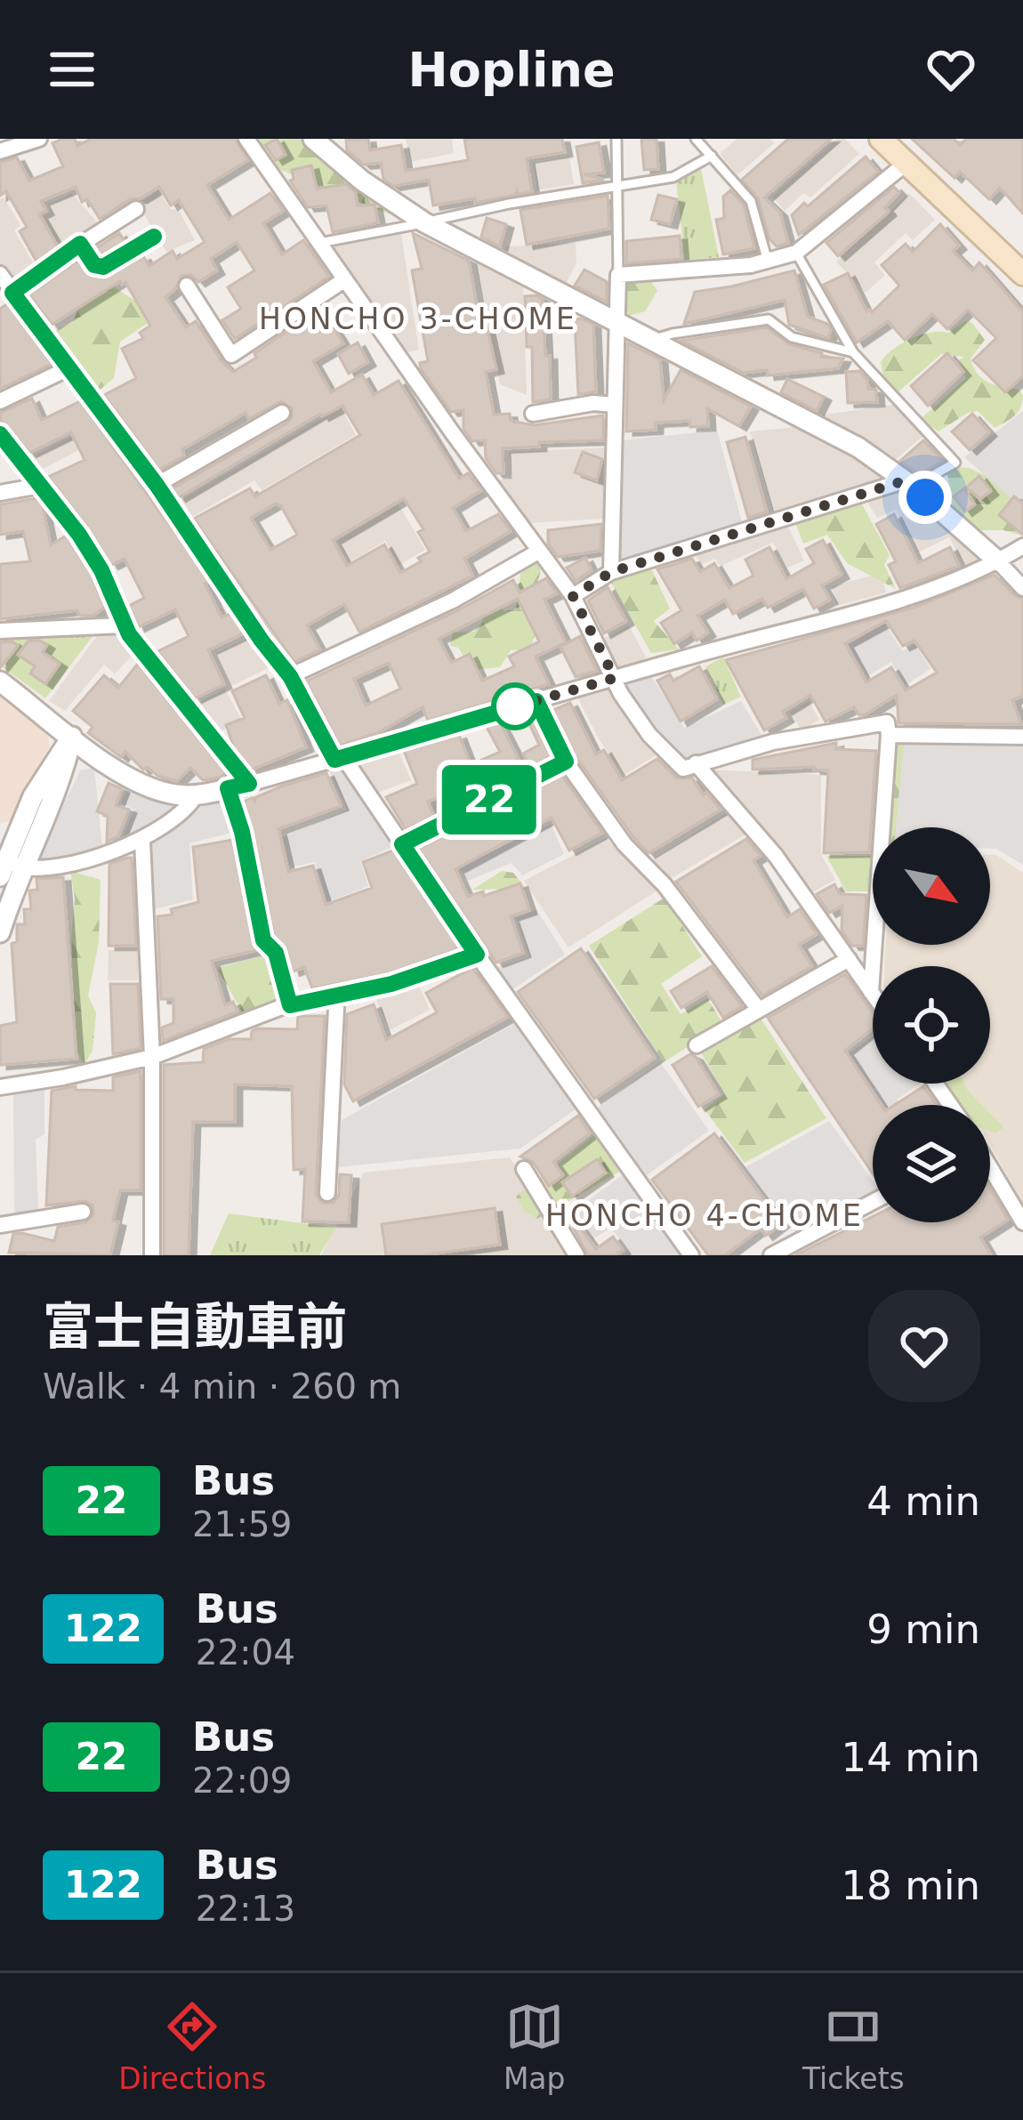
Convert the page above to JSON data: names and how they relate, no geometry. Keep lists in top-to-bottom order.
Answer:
{
  "districts": ["HONCHO 3-CHOME", "HONCHO 4-CHOME"],
  "lines": ["bus line 22"],
  "north": "bottom right",
  "page": {
    "header": "Hopline",
    "on_map": "22",
    "heading": ["富士自動車前", "Walk · 4 min · 260 m"],
    "list": [
      {
        "mark": "22",
        "name": "Bus",
        "note": "21:59",
        "value": "4 min"
      },
      {
        "mark": "122",
        "name": "Bus",
        "note": "22:04",
        "value": "9 min"
      },
      {
        "mark": "22",
        "name": "Bus",
        "note": "22:09",
        "value": "14 min"
      },
      {
        "mark": "122",
        "name": "Bus",
        "note": "22:13",
        "value": "18 min"
      }
    ],
    "tabs": ["Directions", "Map", "Tickets"]
  }
}
